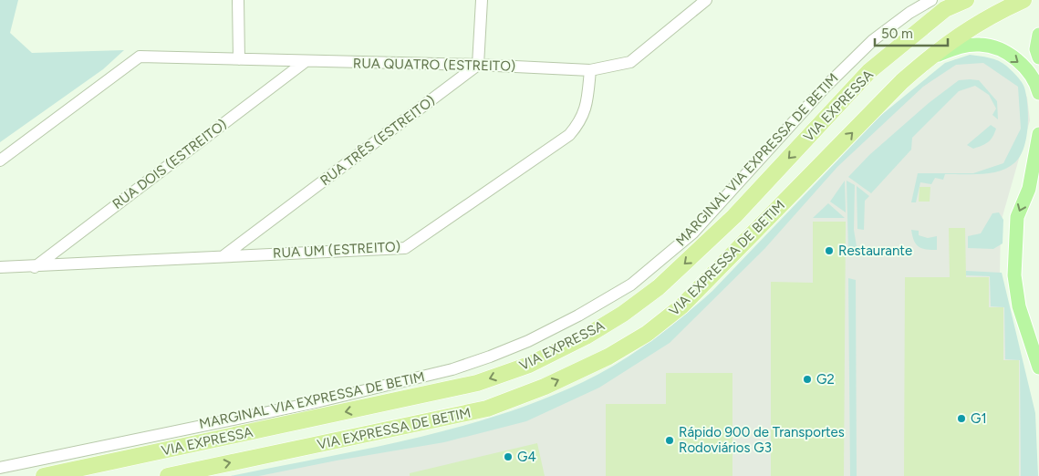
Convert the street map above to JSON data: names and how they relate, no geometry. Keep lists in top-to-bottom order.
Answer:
{
  "streets": {
    "highway": ["VIA EXPRESSA", "VIA EXPRESSA DE BETIM"],
    "street": [
      "RUA QUATRO (ESTREITO)",
      "RUA TRÊS (ESTREITO)",
      "MARGINAL VIA EXPRESSA DE BETIM",
      "RUA DOIS (ESTREITO)",
      "RUA UM (ESTREITO)"
    ]
  },
  "crossings": [
    ["RUA QUATRO (ESTREITO)", "RUA TRÊS (ESTREITO)"],
    ["RUA QUATRO (ESTREITO)", "RUA DOIS (ESTREITO)"],
    ["RUA QUATRO (ESTREITO)", "RUA UM (ESTREITO)"],
    ["RUA TRÊS (ESTREITO)", "RUA UM (ESTREITO)"],
    ["RUA DOIS (ESTREITO)", "RUA UM (ESTREITO)"]
  ],
  "one_way": ["VIA EXPRESSA", "VIA EXPRESSA DE BETIM"],
  "places": [
    "Restaurante",
    "G2",
    "G1",
    "Rápido 900 de Transportes Rodoviários G3",
    "G4"
  ],
  "scale_bar": "50 m"
}
